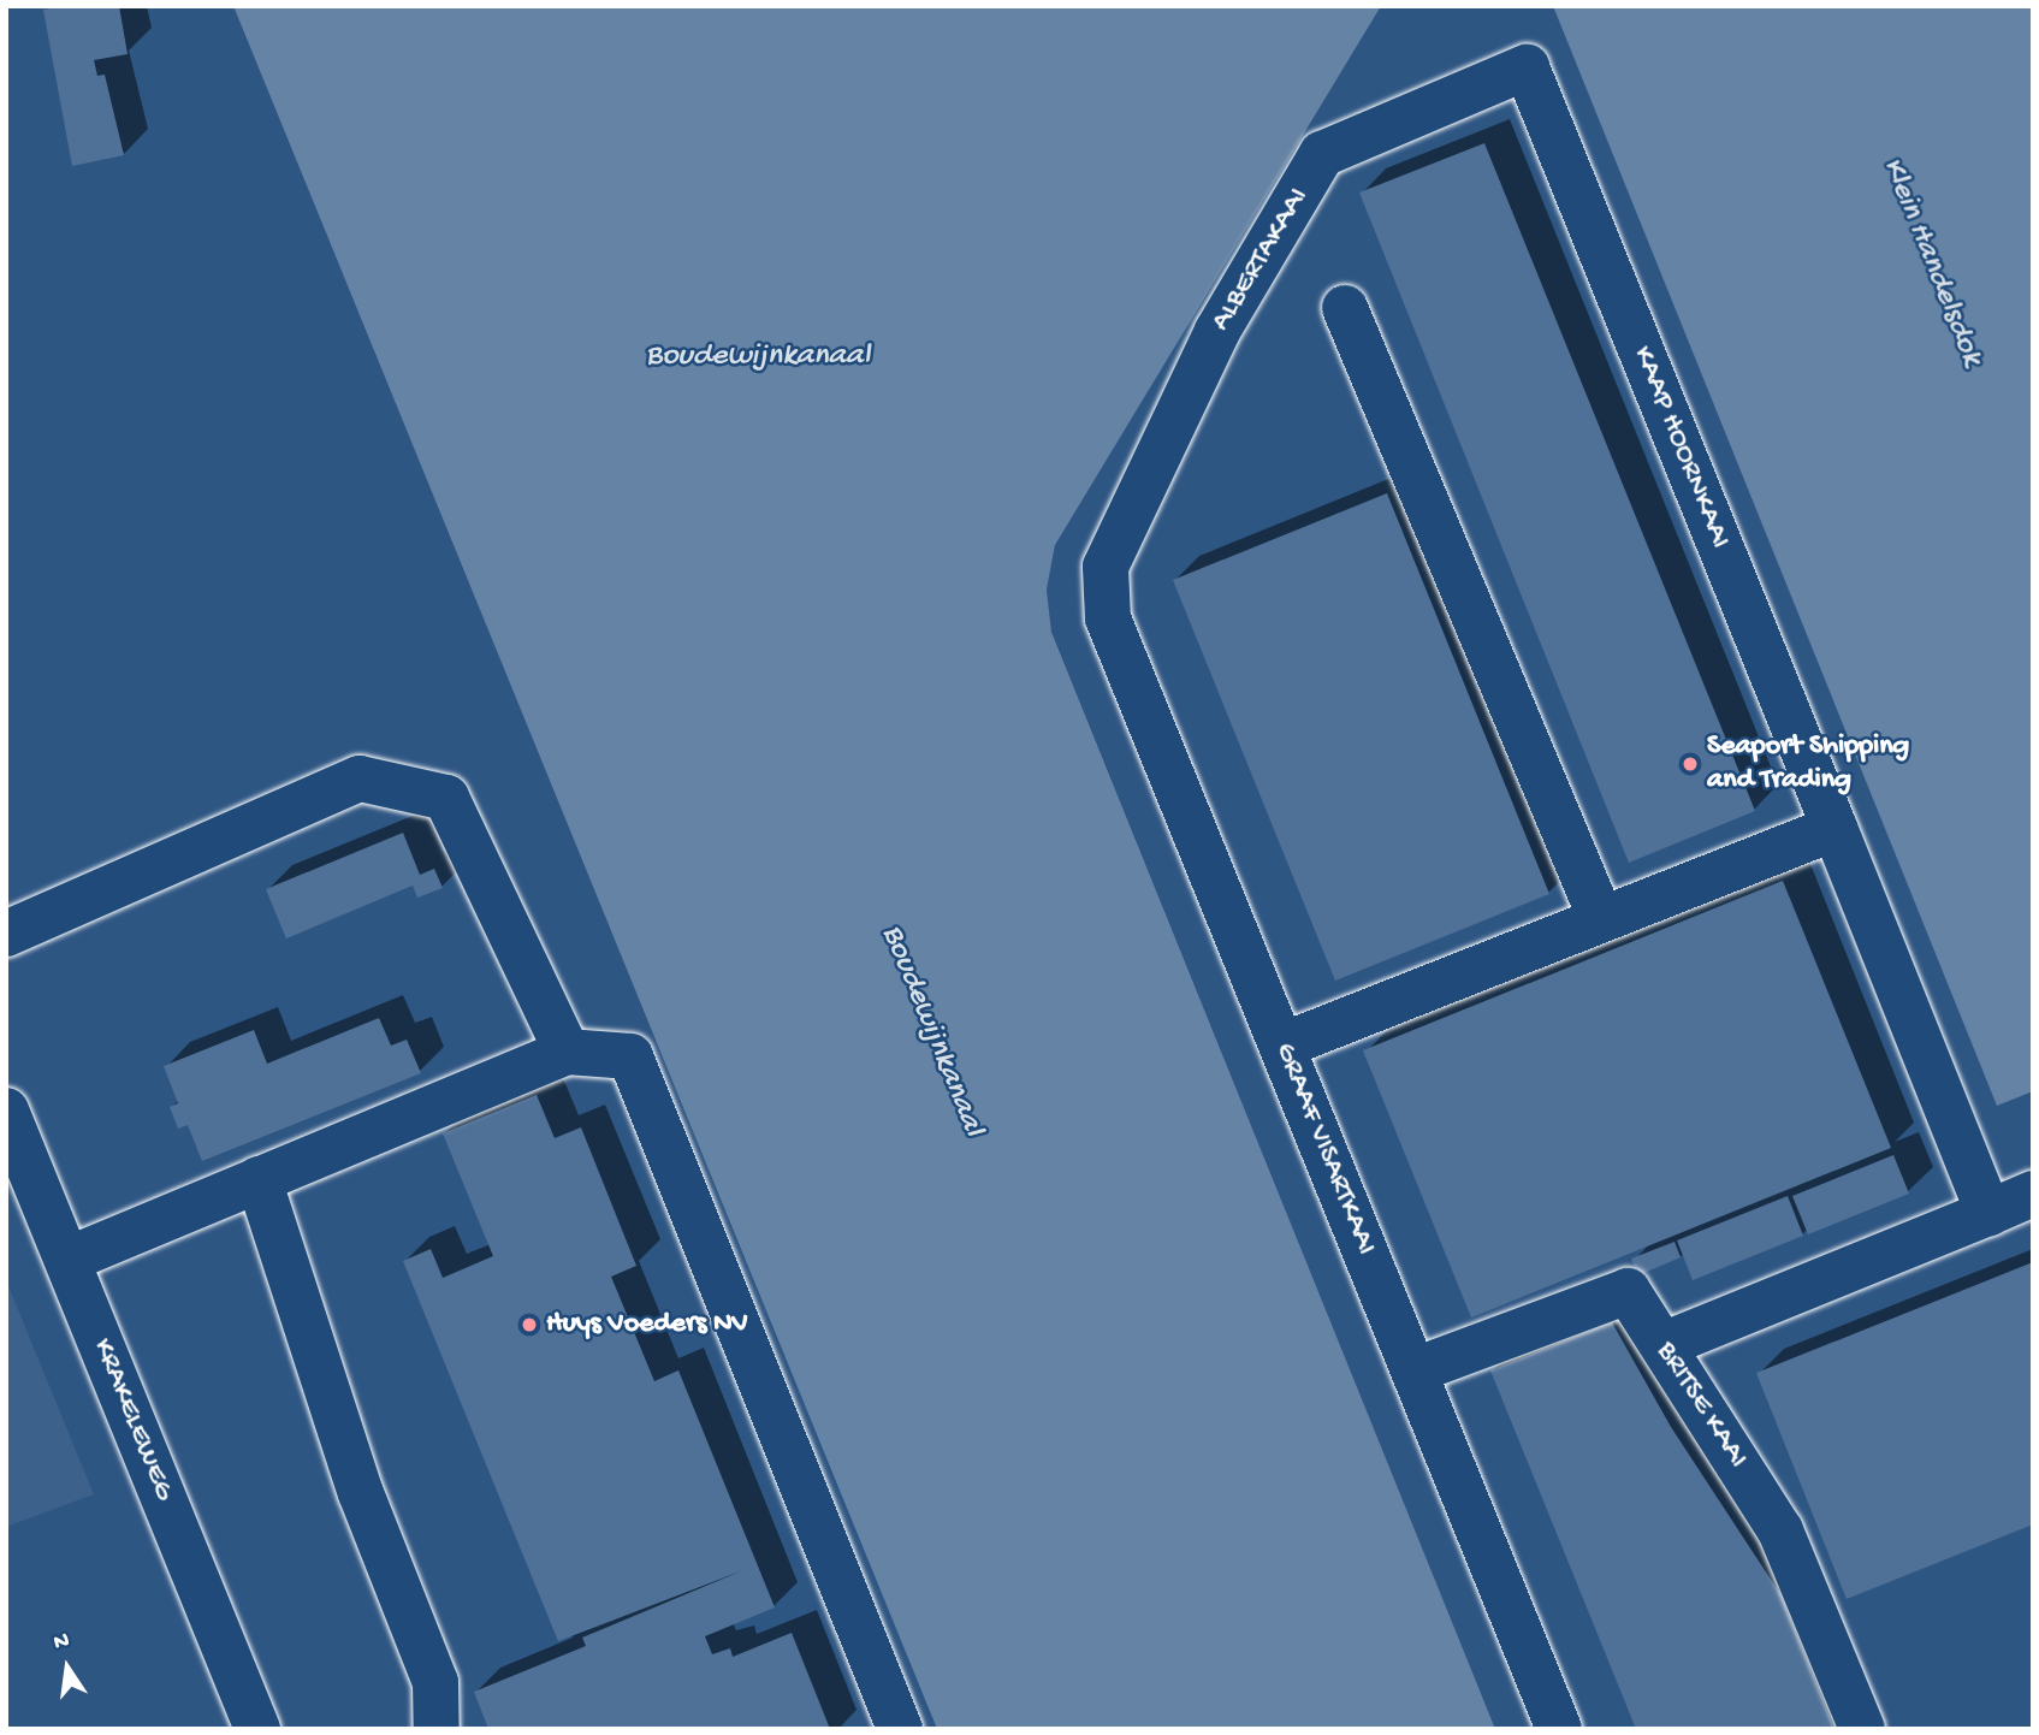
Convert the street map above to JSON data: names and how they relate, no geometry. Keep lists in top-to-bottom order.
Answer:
{
  "streets": {
    "street": [
      "ALBERTAKAAI",
      "KAAP HOORNKAAI",
      "GRAAF VISARTKAAI",
      "BRITSE KAAI",
      "KRAKELEWEG"
    ]
  },
  "crossings": [
    ["ALBERTAKAAI", "KAAP HOORNKAAI"],
    ["ALBERTAKAAI", "GRAAF VISARTKAAI"],
    ["GRAAF VISARTKAAI", "BRITSE KAAI"]
  ],
  "water": ["Klein Handelsdok", "Boudewijnkanaal"],
  "places": ["Seaport Shipping and Trading", "Huys Voeders NV"],
  "north": "top"
}
